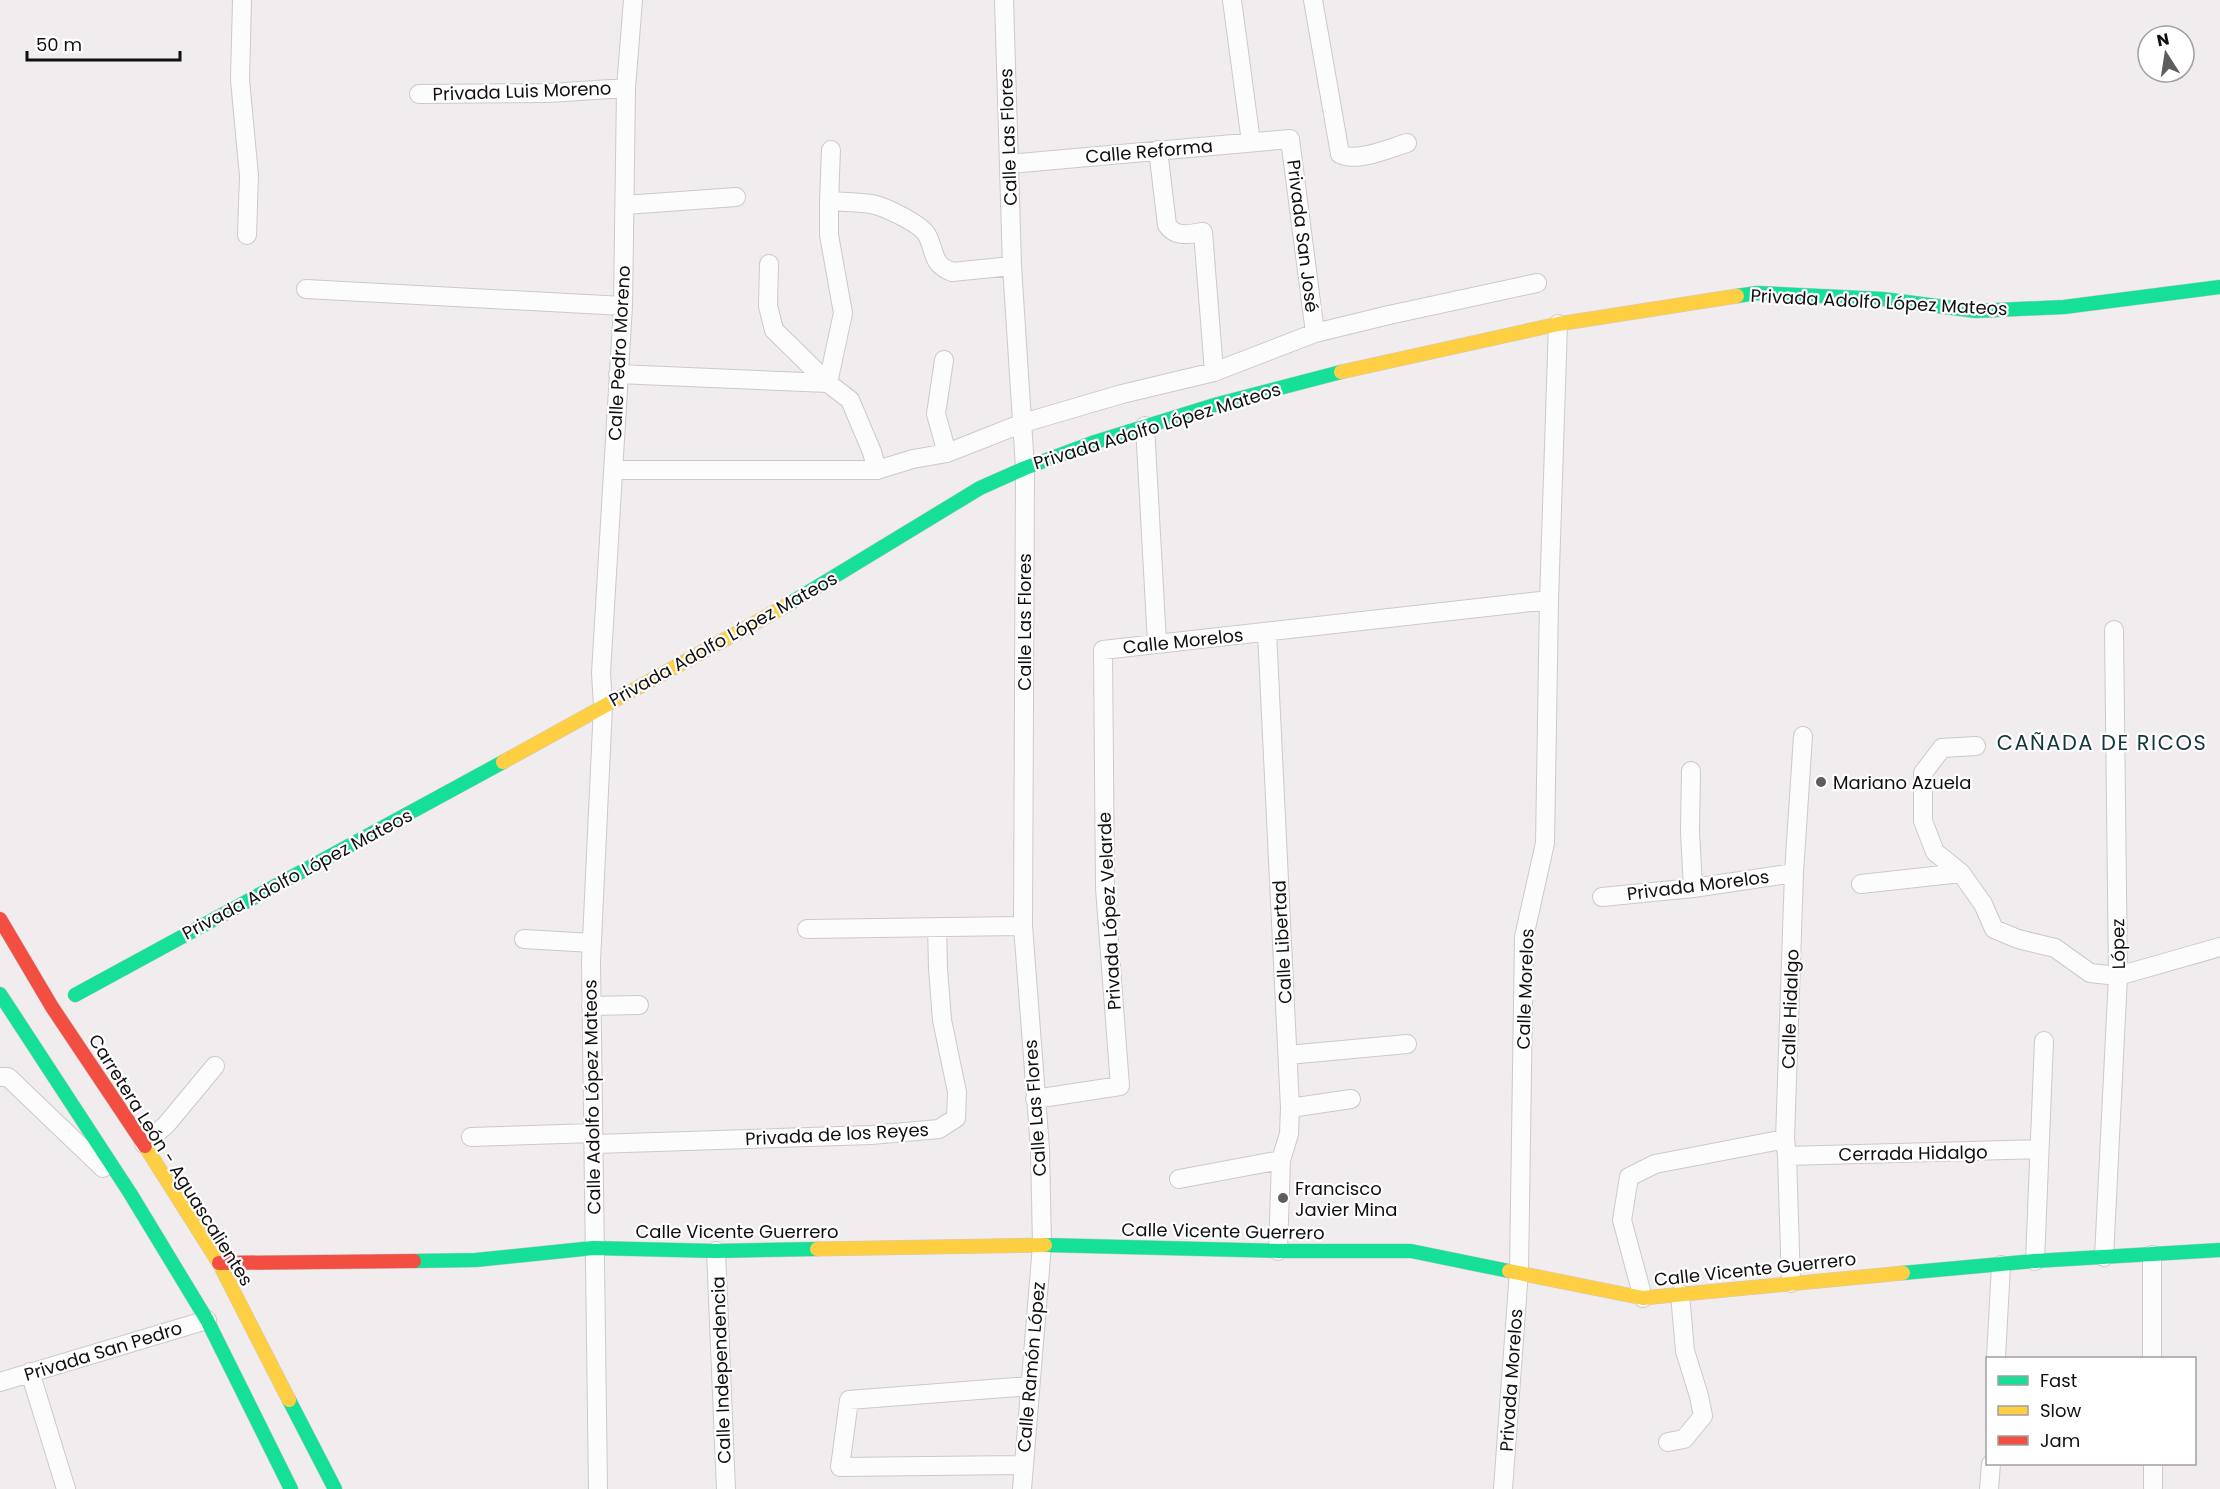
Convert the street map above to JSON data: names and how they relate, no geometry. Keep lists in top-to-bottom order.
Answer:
{
  "streets": {
    "street": [
      "Privada Luis Moreno",
      "Calle Las Flores",
      "Calle Reforma",
      "Privada San José",
      "Privada Adolfo López Mateos",
      "Calle Pedro Moreno",
      "Calle Morelos",
      "Privada Morelos",
      "Privada López Velarde",
      "Calle Libertad",
      "López",
      "Calle Hidalgo",
      "Calle Adolfo López Mateos",
      "Privada de los Reyes",
      "Cerrada Hidalgo",
      "Carretera León - Aguascalientes",
      "Calle Vicente Guerrero",
      "Privada San Pedro",
      "Calle Ramón López",
      "Calle Independencia"
    ]
  },
  "crossings": [
    ["Privada Luis Moreno", "Calle Pedro Moreno"],
    ["Calle Las Flores", "Calle Reforma"],
    ["Calle Las Flores", "Privada Adolfo López Mateos"],
    ["Calle Las Flores", "Privada López Velarde"],
    ["Calle Las Flores", "Calle Vicente Guerrero"],
    ["Calle Las Flores", "Calle Ramón López"],
    ["Calle Reforma", "Privada San José"],
    ["Privada Adolfo López Mateos", "Calle Pedro Moreno"],
    ["Privada Adolfo López Mateos", "Calle Morelos"],
    ["Privada Adolfo López Mateos", "Calle Adolfo López Mateos"],
    ["Calle Pedro Moreno", "Calle Adolfo López Mateos"],
    ["Calle Morelos", "Privada Morelos"],
    ["Calle Morelos", "Privada López Velarde"],
    ["Calle Morelos", "Calle Libertad"],
    ["Calle Morelos", "Calle Vicente Guerrero"],
    ["Privada Morelos", "Calle Hidalgo"],
    ["Privada Morelos", "Calle Vicente Guerrero"],
    ["Calle Libertad", "Calle Vicente Guerrero"],
    ["López", "Calle Vicente Guerrero"],
    ["Calle Hidalgo", "Cerrada Hidalgo"],
    ["Calle Hidalgo", "Calle Vicente Guerrero"],
    ["Calle Adolfo López Mateos", "Privada de los Reyes"],
    ["Calle Adolfo López Mateos", "Calle Vicente Guerrero"],
    ["Cerrada Hidalgo", "Calle Vicente Guerrero"],
    ["Carretera León - Aguascalientes", "Calle Vicente Guerrero"],
    ["Calle Vicente Guerrero", "Calle Ramón López"],
    ["Calle Vicente Guerrero", "Calle Independencia"]
  ],
  "districts": ["CAÑADA DE RICOS"],
  "places": ["Mariano Azuela", "Francisco Javier Mina"],
  "legend": ["Fast", "Slow", "Jam"],
  "scale_bar": "50 m",
  "north": "top"
}
